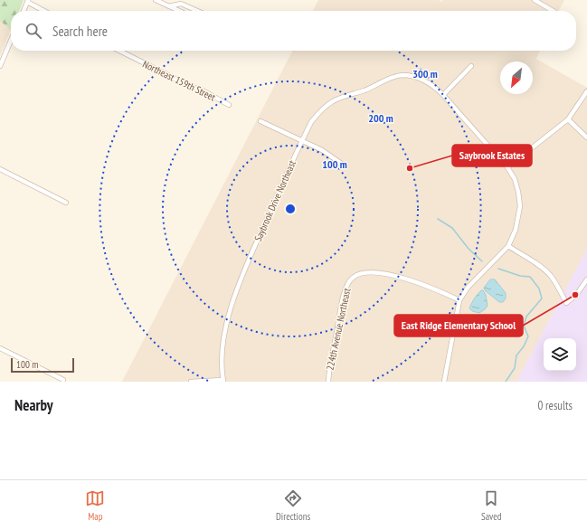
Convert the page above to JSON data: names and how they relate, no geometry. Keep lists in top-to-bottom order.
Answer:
{
  "streets": {
    "street": ["Northeast 159th Street", "Saybrook Drive Northeast", "224th Avenue Northeast"]
  },
  "places": ["Saybrook Estates", "East Ridge Elementary School"],
  "scale_bar": "100 m",
  "north": "bottom left",
  "page": {
    "search": "Search here",
    "scale": "100 m",
    "heading": ["Nearby", "0 results"],
    "nav": ["Map", "Directions", "Saved"]
  },
  "rings": ["300 m", "200 m", "100 m"]
}
